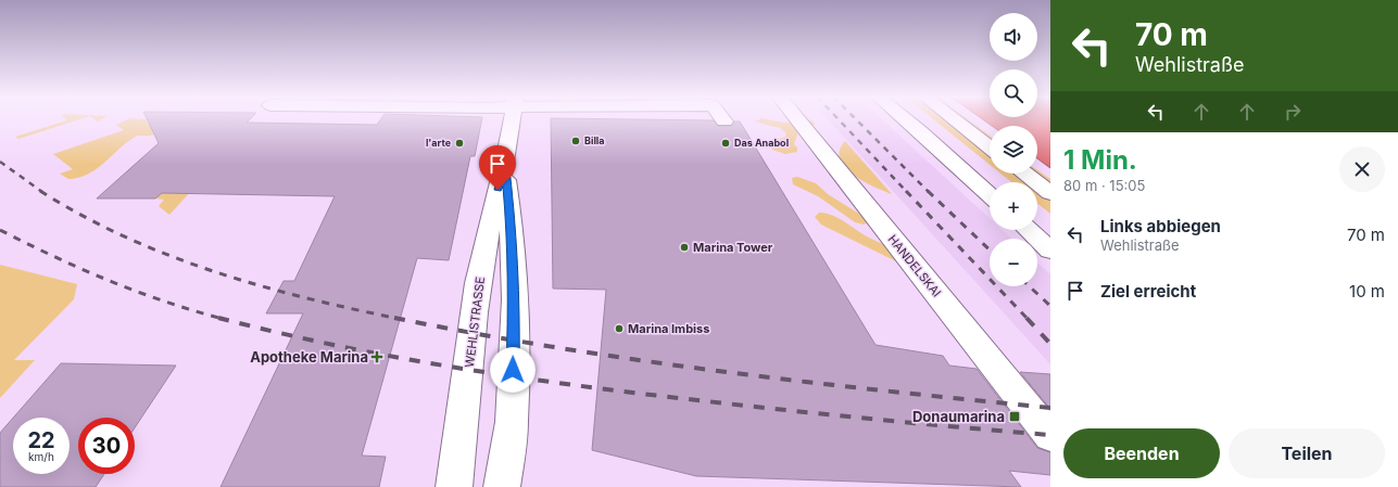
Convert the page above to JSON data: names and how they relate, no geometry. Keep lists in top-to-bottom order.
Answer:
{
  "streets": {
    "street": ["HANDELSKAI", "WEHLISTRASSE"]
  },
  "places": {
    "other": [
      "Billa",
      "l'arte",
      "Das Anabol",
      "Marina Tower",
      "Marina Imbiss"
    ],
    "health": ["Apotheke Marina"],
    "transit": ["Donaumarina"]
  },
  "page": {
    "turn": ["70 m", "Wehlistraße"],
    "map_buttons": ["+", "−"],
    "heading": ["1 Min.", "80 m · 15:05"],
    "list": [
      {
        "name": "Links abbiegen",
        "note": "Wehlistraße",
        "value": "70 m"
      },
      {
        "name": "Ziel erreicht",
        "value": "10 m"
      }
    ],
    "speed": "22 km/h",
    "limit": "30",
    "buttons": ["Beenden", "Teilen"]
  }
}
